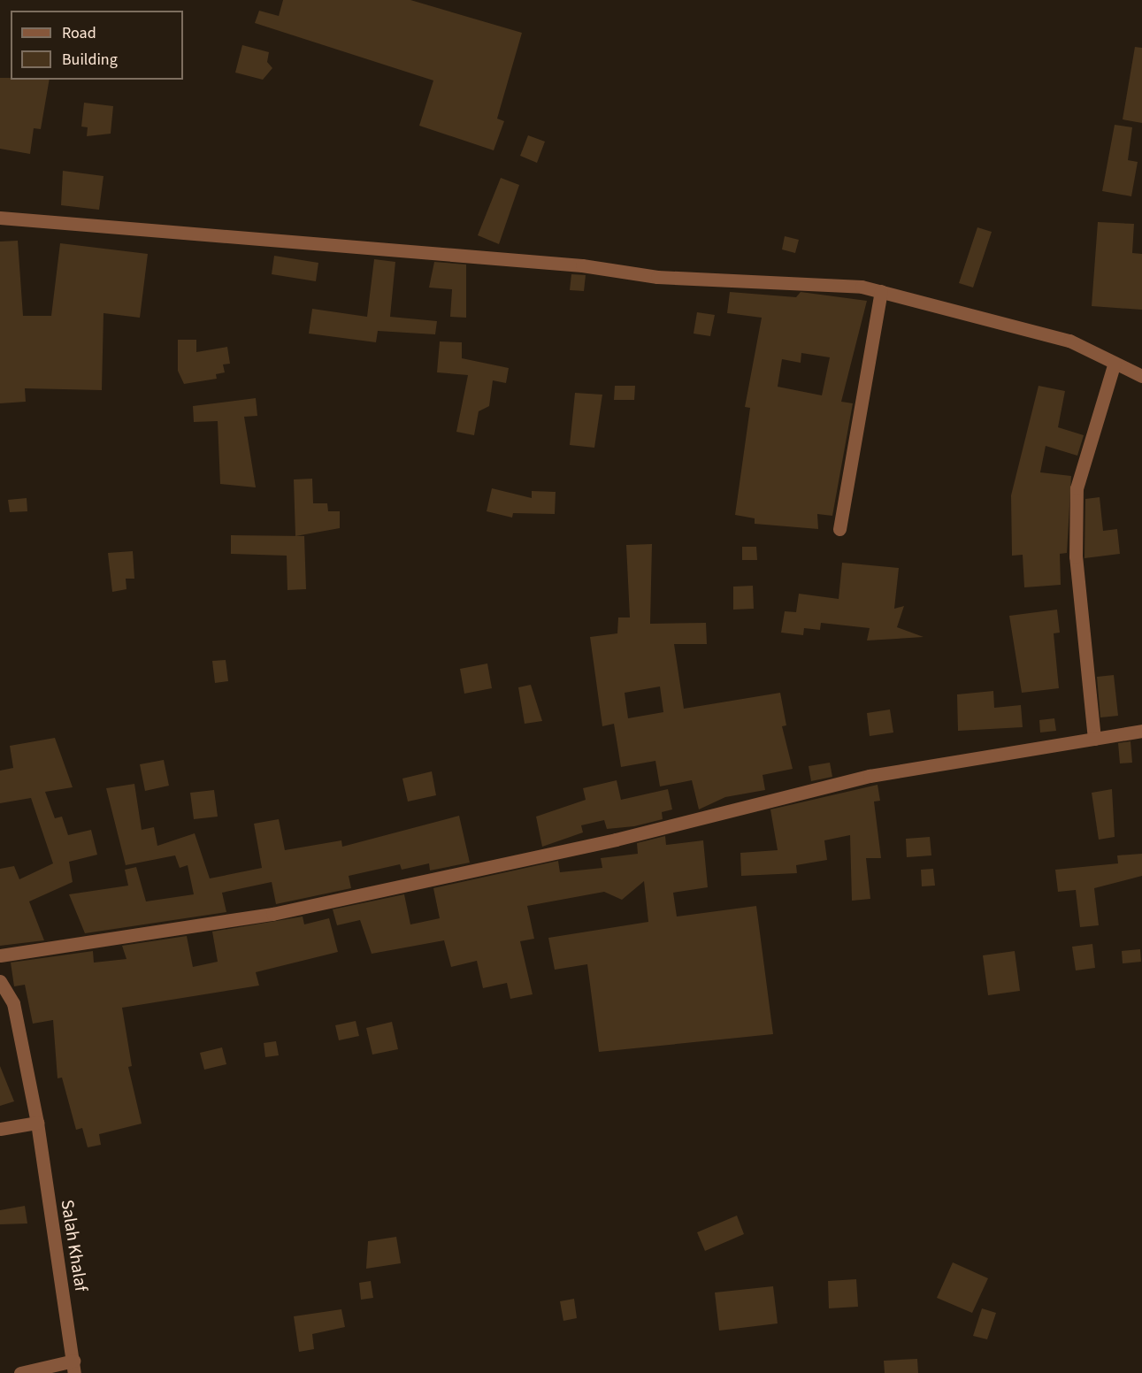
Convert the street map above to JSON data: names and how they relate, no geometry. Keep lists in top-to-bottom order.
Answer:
{
  "streets": {
    "street": ["Salah Khalaf"]
  },
  "legend": ["Road", "Building"]
}
